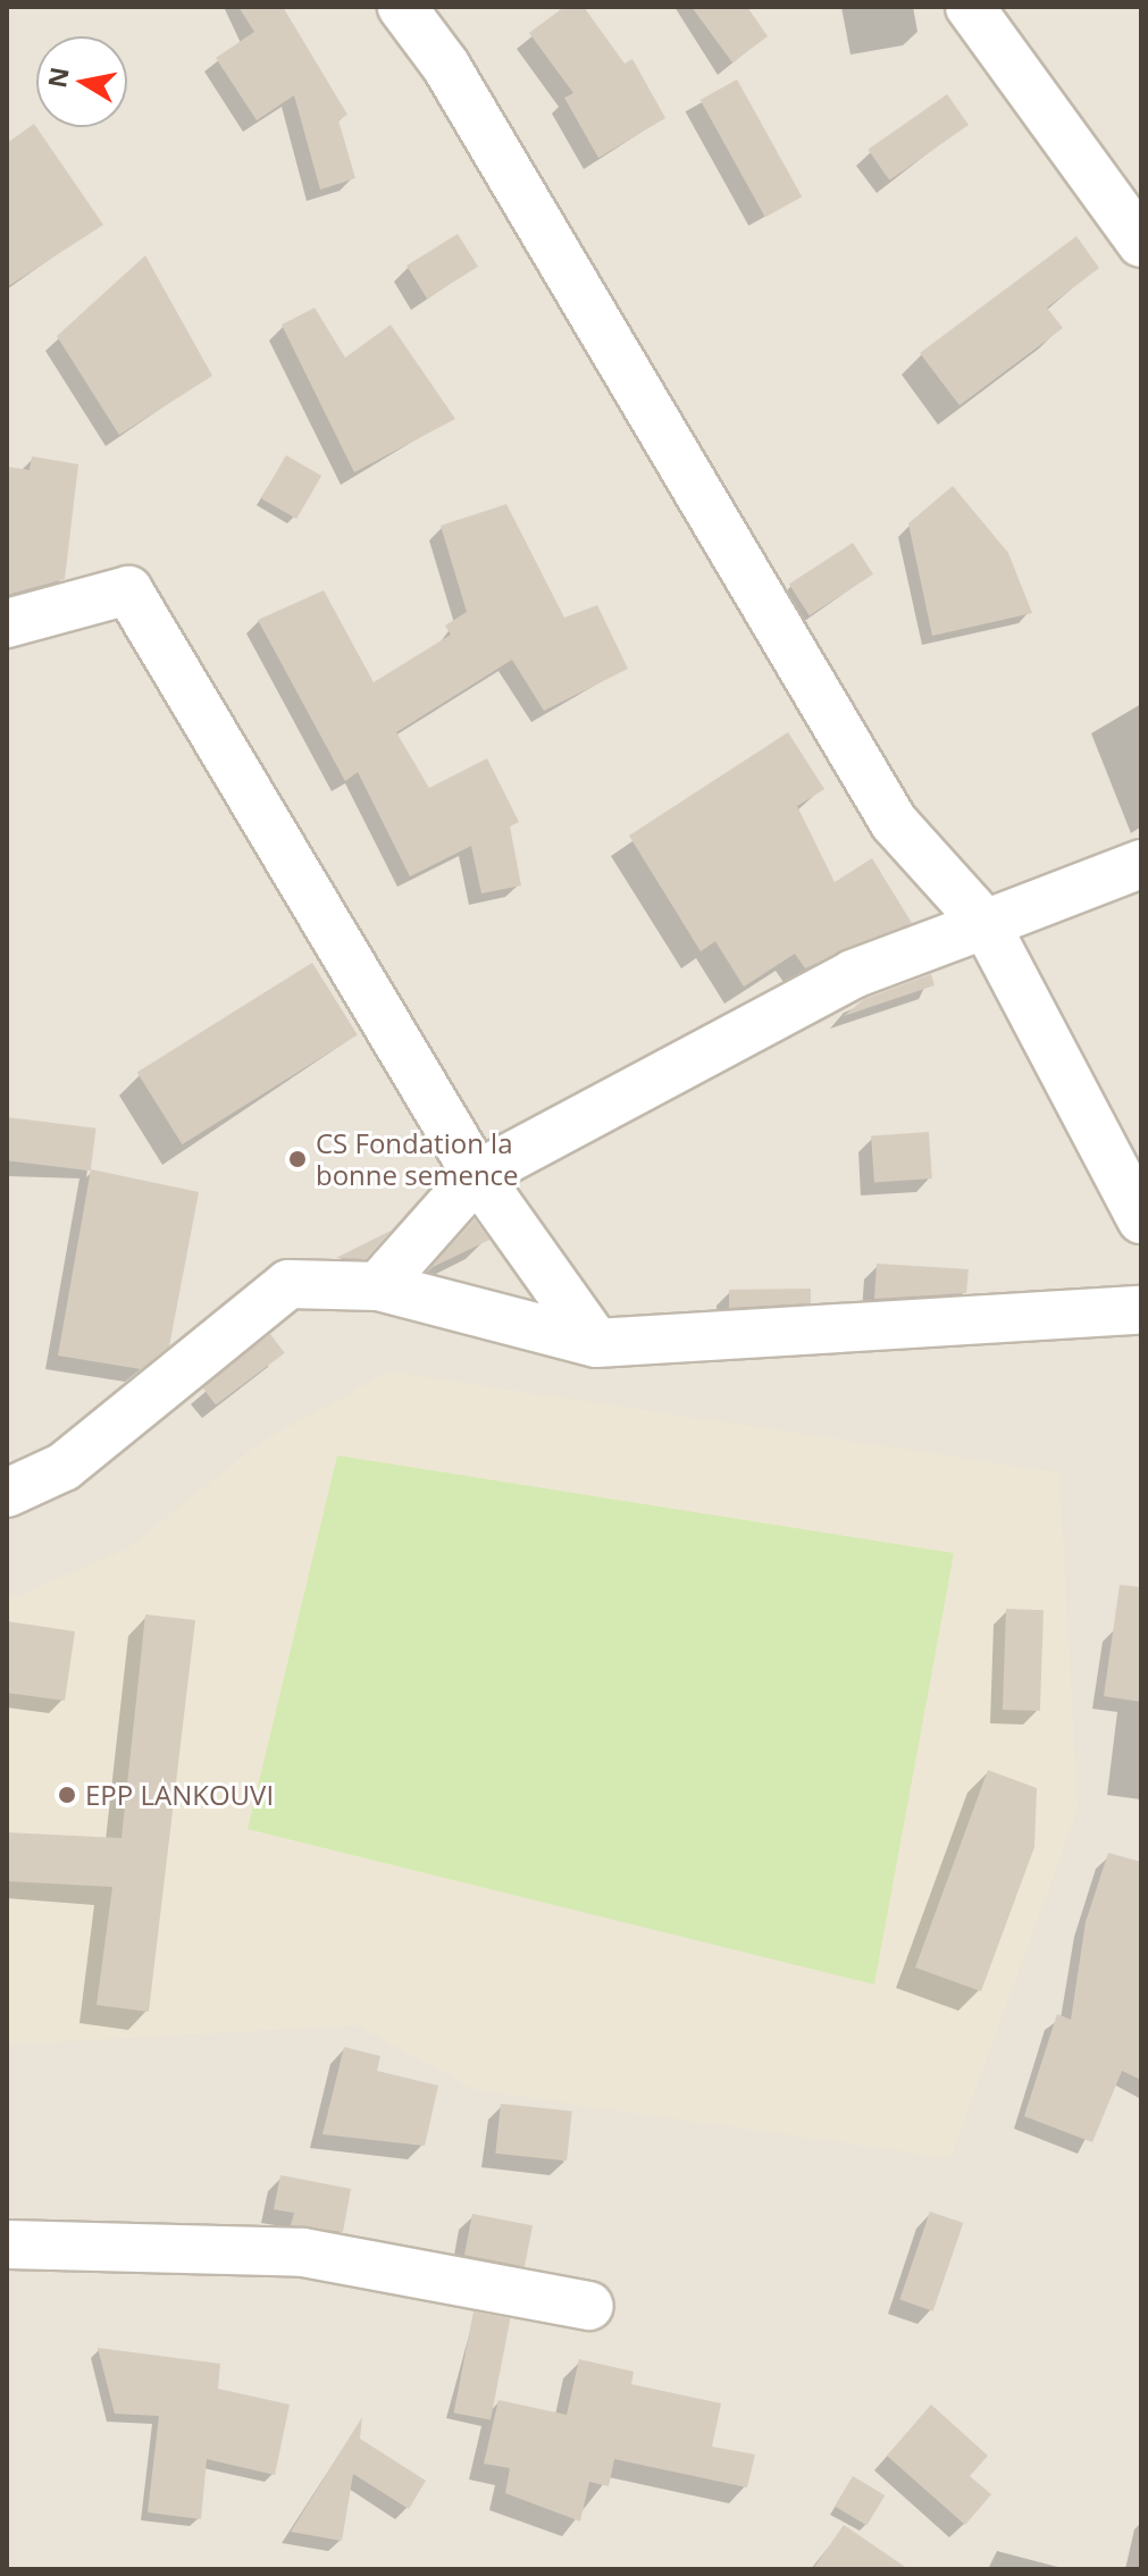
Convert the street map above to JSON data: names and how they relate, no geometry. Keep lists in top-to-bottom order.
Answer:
{
  "places": ["CS Fondation la bonne semence", "EPP LANKOUVI"],
  "north": "left"
}
